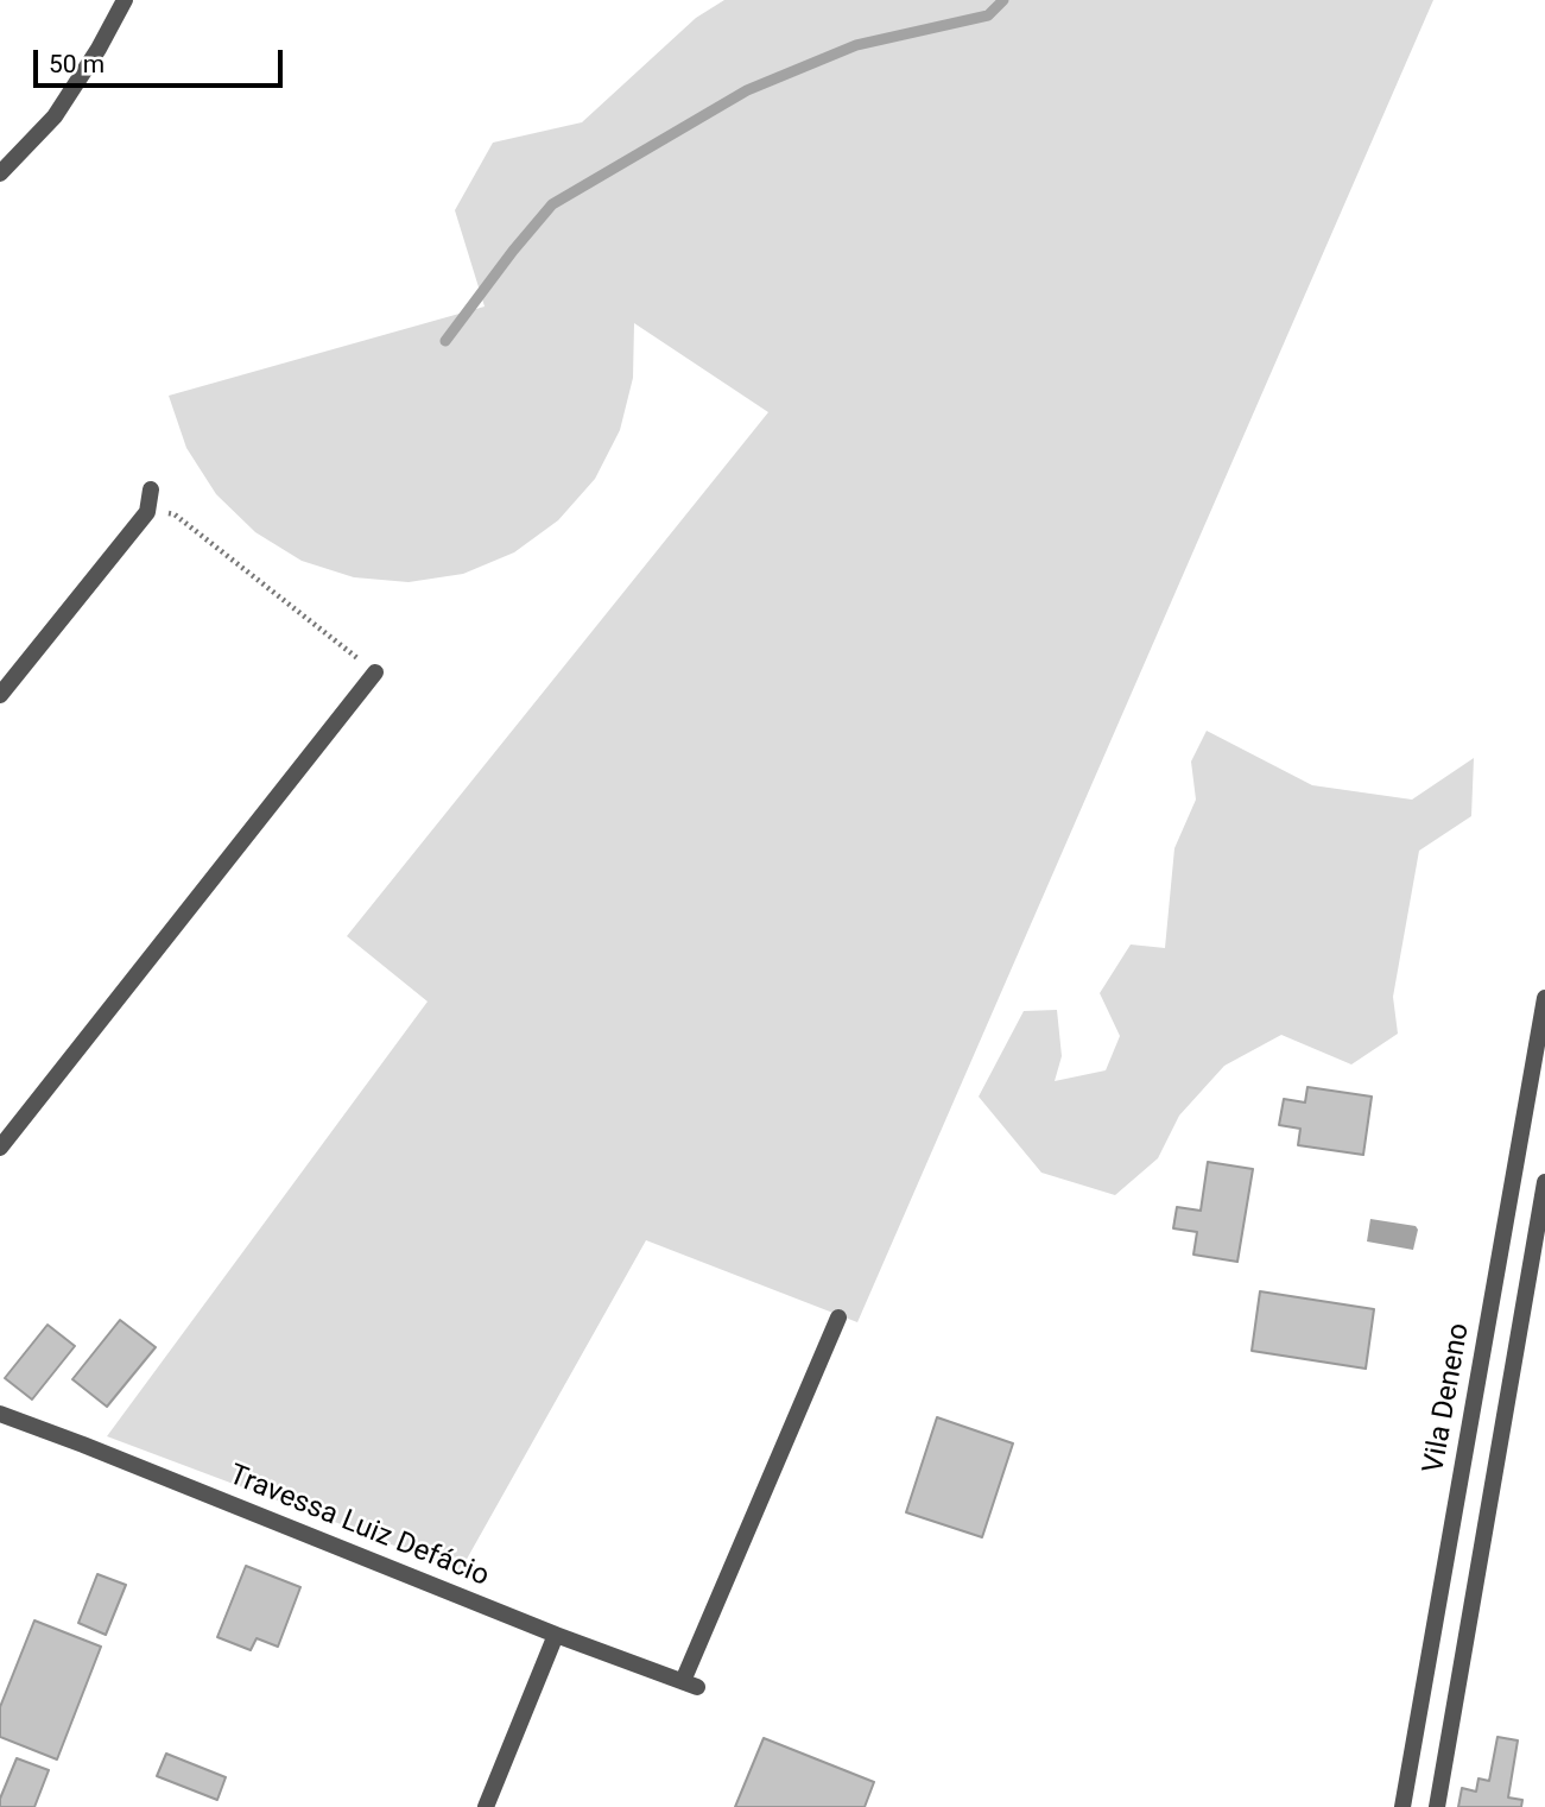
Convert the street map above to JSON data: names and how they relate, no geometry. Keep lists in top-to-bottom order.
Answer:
{
  "streets": {
    "street": ["Vila Deneno", "Travessa Luiz Defácio"]
  },
  "scale_bar": "50 m"
}
